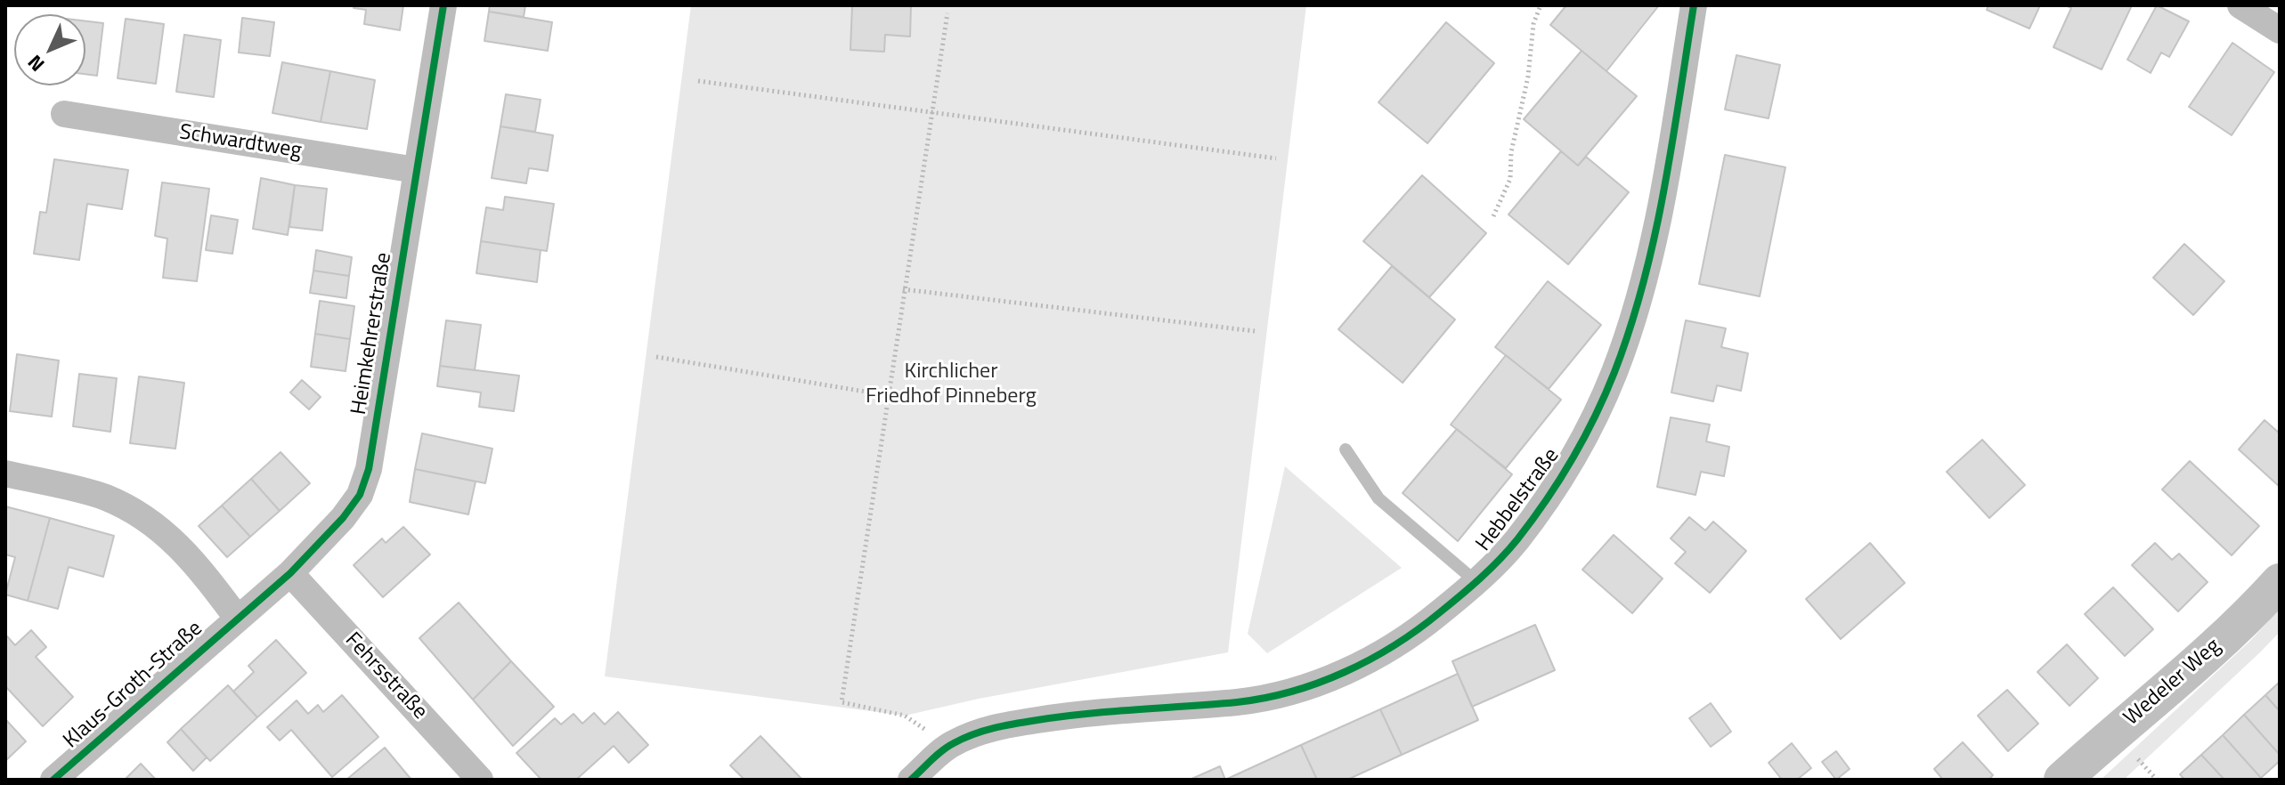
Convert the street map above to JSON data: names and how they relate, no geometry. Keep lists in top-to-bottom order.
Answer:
{
  "streets": {
    "main road": ["Wedeler Weg"],
    "street": [
      "Schwardtweg",
      "Heimkehrerstraße",
      "Hebbelstraße",
      "Fehrsstraße",
      "Klaus-Groth-Straße"
    ]
  },
  "crossings": [
    ["Schwardtweg", "Heimkehrerstraße"],
    ["Heimkehrerstraße", "Fehrsstraße"],
    ["Heimkehrerstraße", "Klaus-Groth-Straße"]
  ],
  "parks": ["Kirchlicher Friedhof Pinneberg"],
  "north": "bottom left"
}
